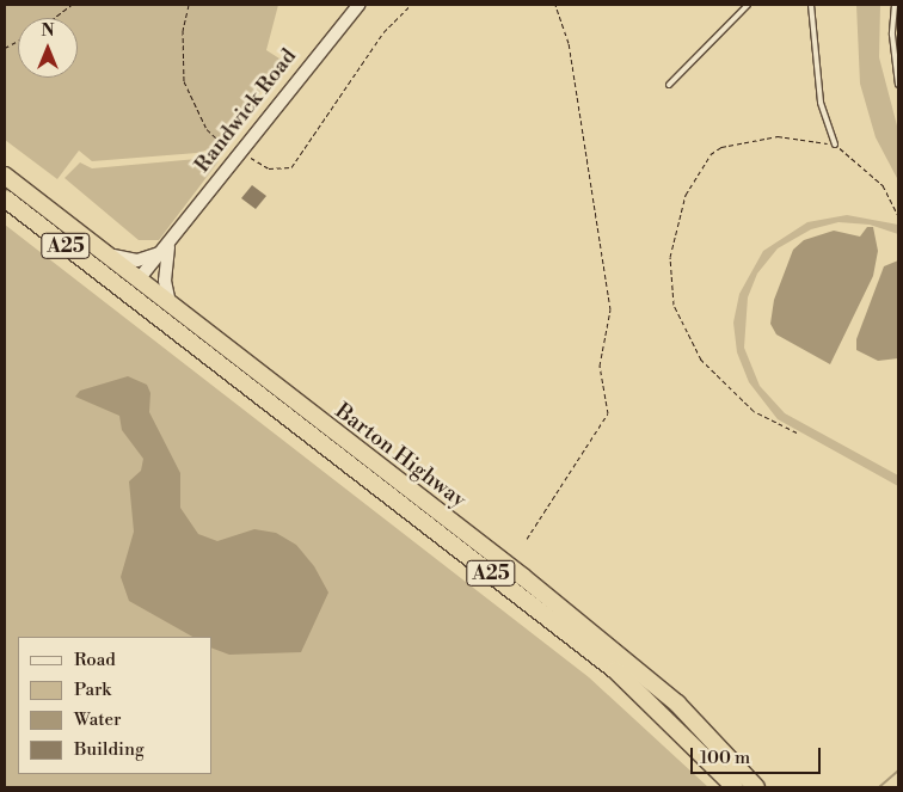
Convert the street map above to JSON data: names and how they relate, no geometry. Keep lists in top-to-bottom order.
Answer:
{
  "streets": {
    "highway": ["A25", "Barton Highway"],
    "street": ["Randwick Road"]
  },
  "crossings": [
    ["Randwick Road", "Barton Highway"]
  ],
  "legend": [
    "Road",
    "Park",
    "Water",
    "Building"
  ],
  "scale_bar": "100 m",
  "north": "top"
}
